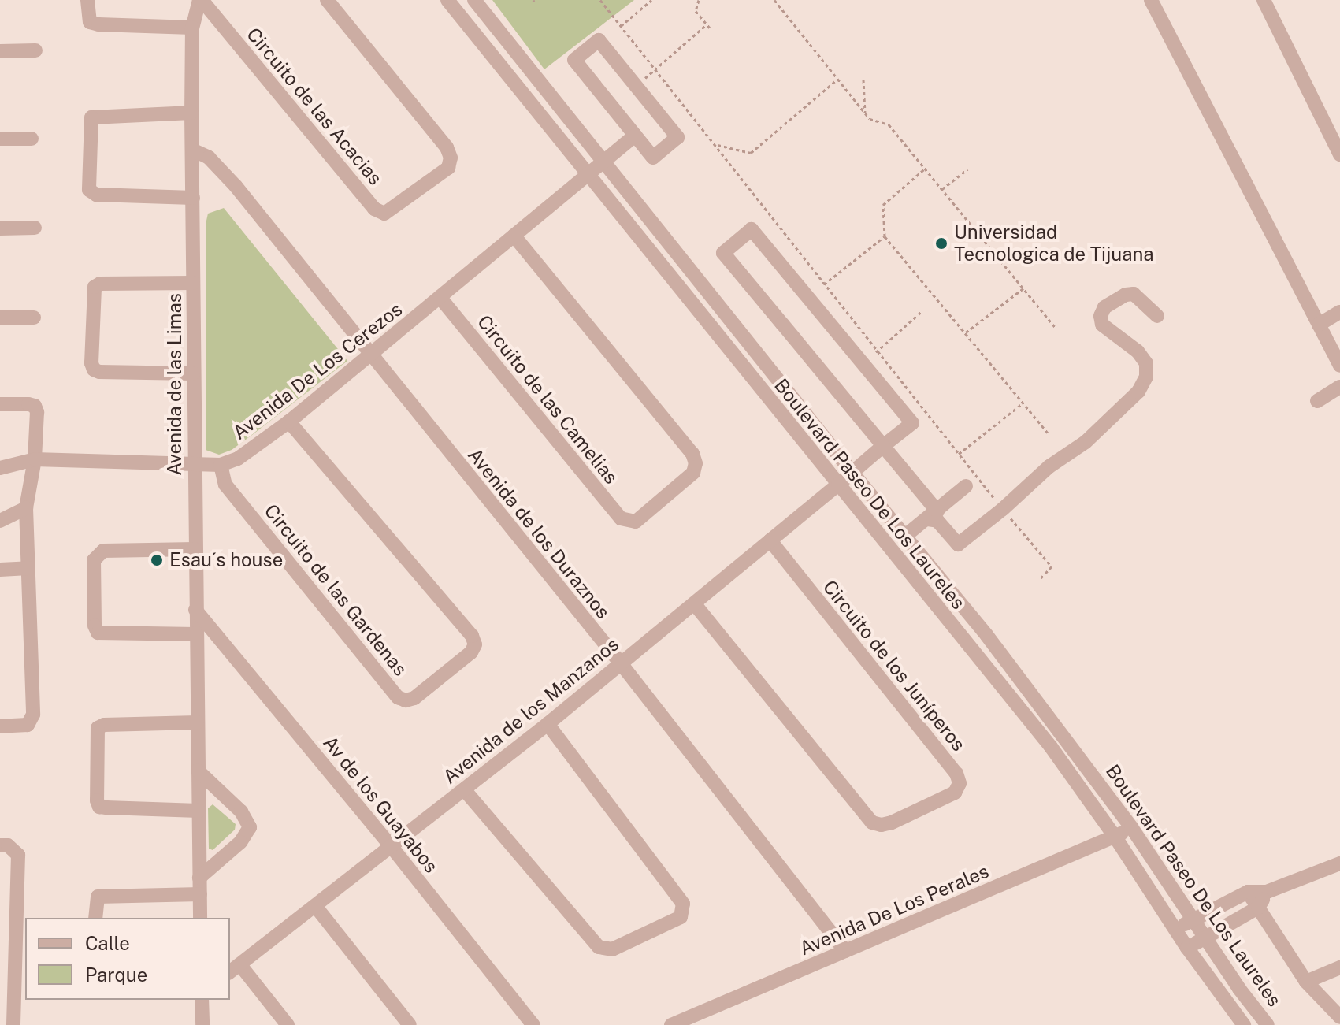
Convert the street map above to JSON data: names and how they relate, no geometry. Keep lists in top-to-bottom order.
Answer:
{
  "streets": {
    "street": [
      "Circuito de las Acacias",
      "Avenida De Los Cerezos",
      "Avenida de las Limas",
      "Circuito de las Camelias",
      "Boulevard Paseo De Los Laureles",
      "Avenida de los Duraznos",
      "Circuito de las Gardenas",
      "Circuito de los Juníperos",
      "Avenida de los Manzanos",
      "Av de los Guayabos",
      "Avenida De Los Perales"
    ]
  },
  "crossings": [
    ["Circuito de las Acacias", "Avenida de las Limas"],
    ["Avenida De Los Cerezos", "Avenida de las Limas"],
    ["Avenida De Los Cerezos", "Circuito de las Camelias"],
    ["Avenida De Los Cerezos", "Boulevard Paseo De Los Laureles"],
    ["Avenida De Los Cerezos", "Avenida de los Duraznos"],
    ["Avenida De Los Cerezos", "Circuito de las Gardenas"],
    ["Avenida de las Limas", "Avenida de los Duraznos"],
    ["Avenida de las Limas", "Av de los Guayabos"],
    ["Boulevard Paseo De Los Laureles", "Avenida de los Manzanos"],
    ["Boulevard Paseo De Los Laureles", "Avenida De Los Perales"],
    ["Avenida de los Duraznos", "Avenida de los Manzanos"],
    ["Avenida de los Duraznos", "Avenida De Los Perales"],
    ["Circuito de los Juníperos", "Avenida de los Manzanos"],
    ["Avenida de los Manzanos", "Av de los Guayabos"]
  ],
  "places": ["Universidad Tecnologica de Tijuana", "Esau´s house"],
  "legend": ["Calle", "Parque"]
}
